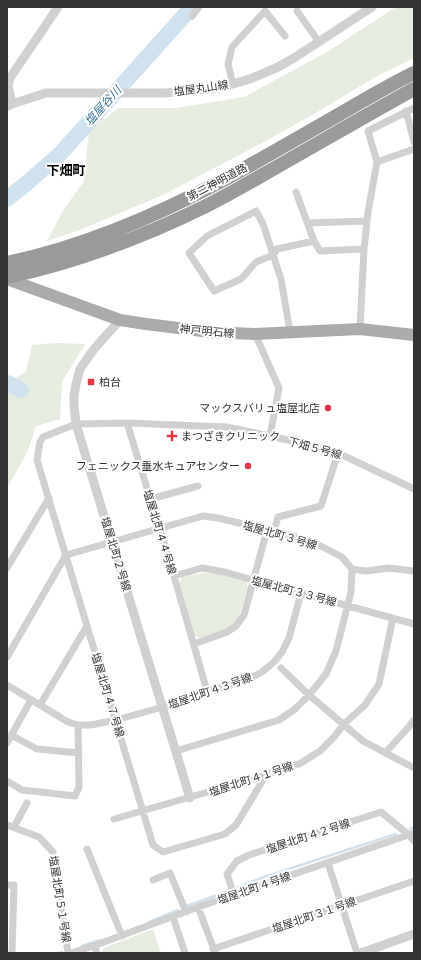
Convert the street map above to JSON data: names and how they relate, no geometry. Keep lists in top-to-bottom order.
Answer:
{
  "streets": {
    "highway": ["第二神明道路"],
    "main road": ["神戸明石線"],
    "street": [
      "塩屋丸山線",
      "下畑５号線",
      "塩屋北町４４号線",
      "塩屋北町３号線",
      "塩屋北町２号線",
      "塩屋北町３３号線",
      "塩屋北町４３号線",
      "塩屋北町４７号線",
      "塩屋北町４１号線",
      "塩屋北町４２号線",
      "塩屋北町４号線",
      "塩屋北町５１号線",
      "塩屋北町３１号線"
    ]
  },
  "crossings": [
    ["第二神明道路", "神戸明石線"],
    ["神戸明石線", "塩屋北町２号線"],
    ["下畑５号線", "塩屋北町４４号線"],
    ["塩屋北町４４号線", "塩屋北町３号線"],
    ["塩屋北町４４号線", "塩屋北町３３号線"],
    ["塩屋北町４４号線", "塩屋北町４３号線"],
    ["塩屋北町３号線", "塩屋北町２号線"],
    ["塩屋北町３号線", "塩屋北町４７号線"],
    ["塩屋北町２号線", "塩屋北町４３号線"],
    ["塩屋北町２号線", "塩屋北町４７号線"],
    ["塩屋北町２号線", "塩屋北町４１号線"],
    ["塩屋北町３３号線", "塩屋北町４３号線"],
    ["塩屋北町３３号線", "塩屋北町４１号線"],
    ["塩屋北町４７号線", "塩屋北町４１号線"],
    ["塩屋北町４２号線", "塩屋北町４号線"],
    ["塩屋北町４号線", "塩屋北町５１号線"]
  ],
  "districts": ["下畑町"],
  "water": ["塩屋谷川"],
  "places": {
    "transit": ["柏台"],
    "other": ["マックスバリュ塩屋北店", "フェニックス垂水キュアセンター"],
    "health": ["まつざきクリニック"]
  }
}
